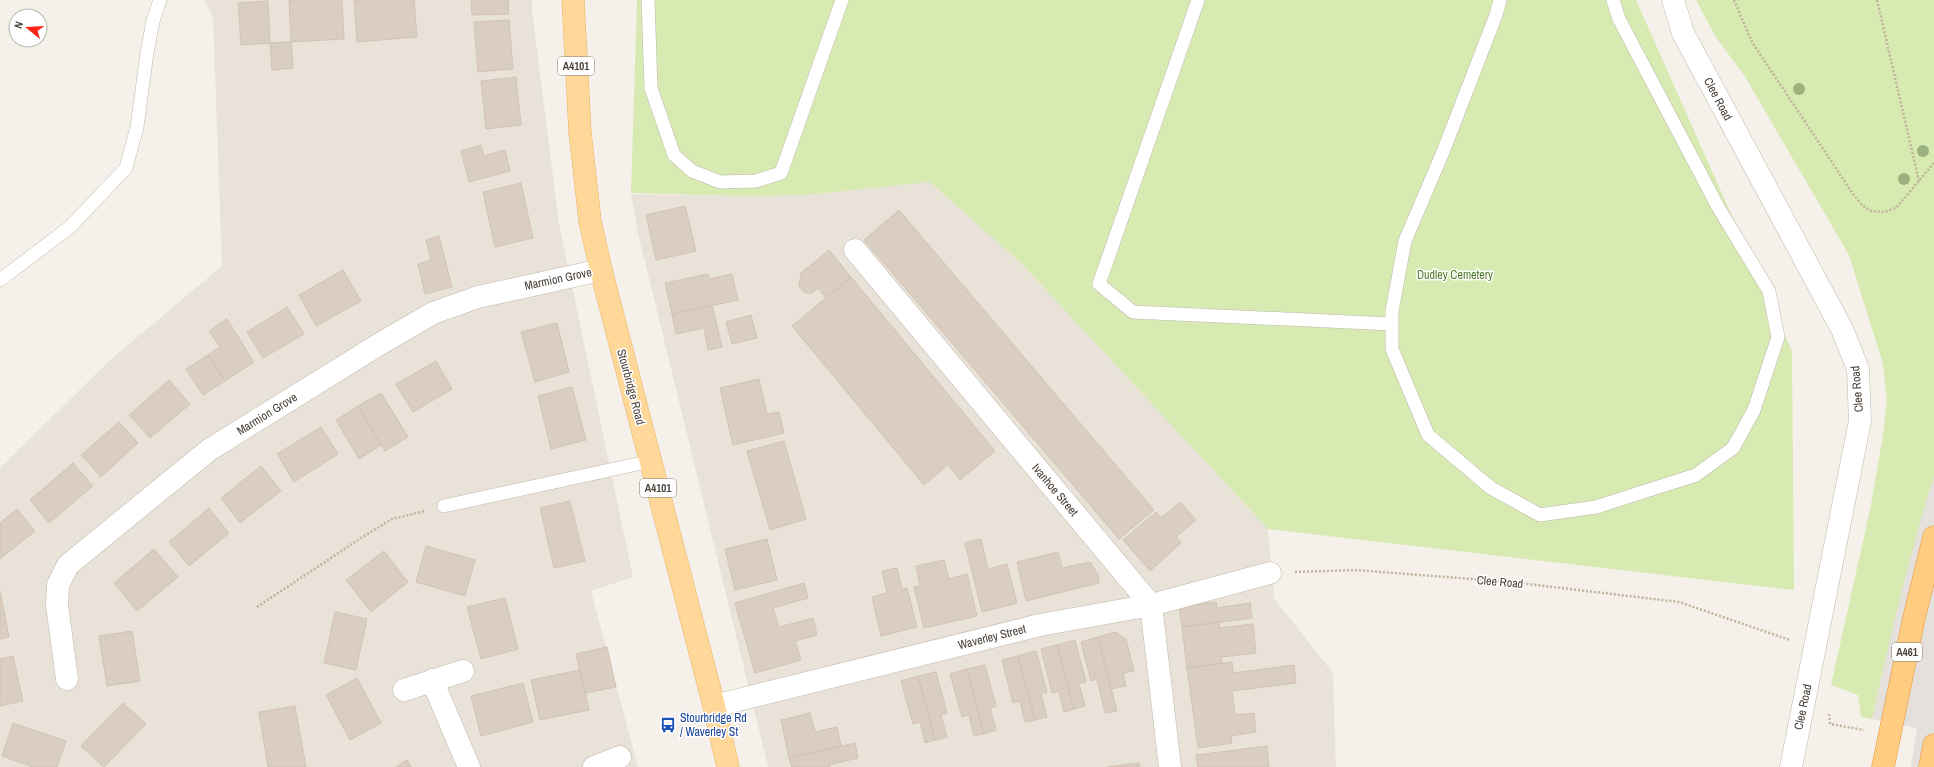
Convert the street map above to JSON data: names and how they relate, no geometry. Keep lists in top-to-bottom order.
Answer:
{
  "streets": {
    "highway": ["A461"],
    "main road": ["A4101", "Stourbridge Road"],
    "street": [
      "Clee Road",
      "Marmion Grove",
      "Ivanhoe Street",
      "Waverley Street"
    ]
  },
  "crossings": [
    ["Clee Road", "Waverley Street"],
    ["Marmion Grove", "Stourbridge Road"],
    ["Stourbridge Road", "Waverley Street"],
    ["Ivanhoe Street", "Waverley Street"]
  ],
  "parks": ["Dudley Cemetery"],
  "places": {
    "bus stop": ["Stourbridge Rd / Waverley St"]
  },
  "north": "left"
}
